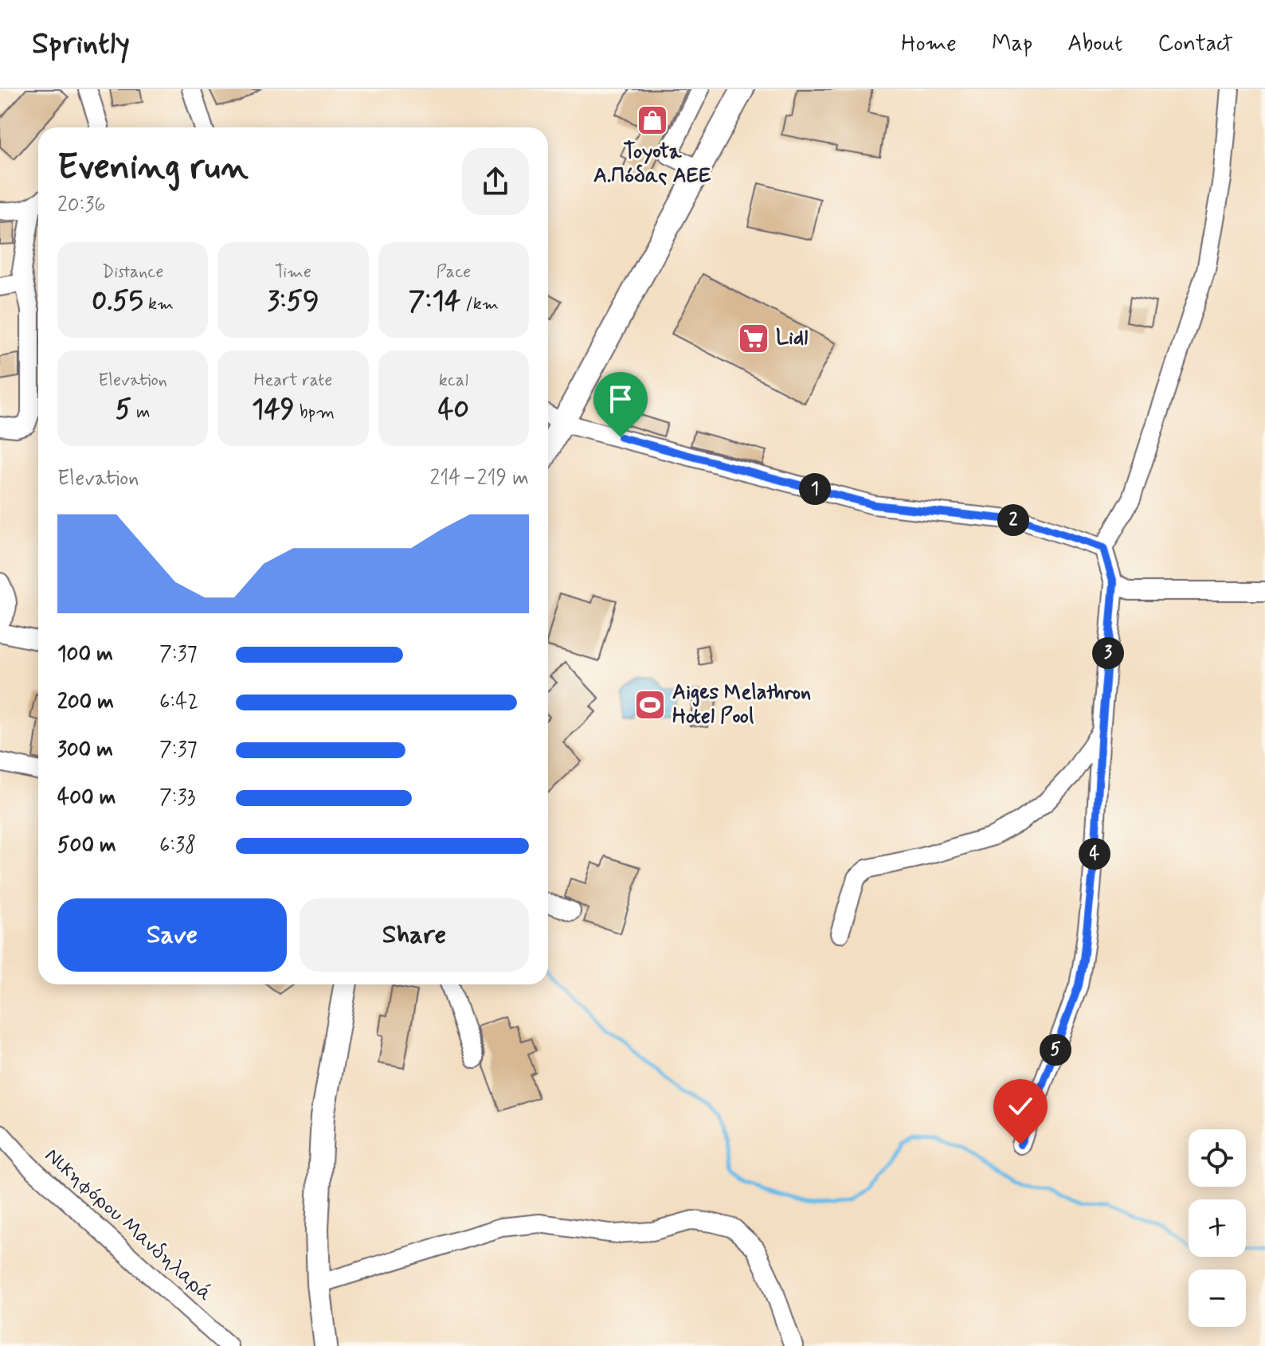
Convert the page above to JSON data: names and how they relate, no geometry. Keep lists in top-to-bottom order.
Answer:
{
  "streets": {
    "street": ["Νικηφόρου Μανδηλαρά"]
  },
  "places": {
    "shop": ["Toyota Α.Πόδας ΑΕΕ"],
    "supermarket": ["Lidl"],
    "sports": ["Aiges Melathron Hotel Pool"]
  },
  "page": {
    "header": "Sprintly",
    "nav": [
      "Home",
      "Map",
      "About",
      "Contact"
    ],
    "heading": ["Evening run", "20:36"],
    "stats": [
      ["Distance", "0.55 km"],
      ["Time", "3:59"],
      ["Pace", "7:14 /km"],
      ["Elevation", "5 m"],
      ["Heart rate", "149 bpm"],
      ["kcal", "40"]
    ],
    "chart": ["Elevation", "214–219 m"],
    "pins": [
      "1",
      "2",
      "3",
      "4",
      "5"
    ],
    "list": [
      {
        "name": "100 m",
        "note": "7:37"
      },
      {
        "name": "200 m",
        "note": "6:42"
      },
      {
        "name": "300 m",
        "note": "7:37"
      },
      {
        "name": "400 m",
        "note": "7:33"
      },
      {
        "name": "500 m",
        "note": "6:38"
      }
    ],
    "buttons": ["Save", "Share"],
    "map_buttons": ["+", "−"]
  }
}
